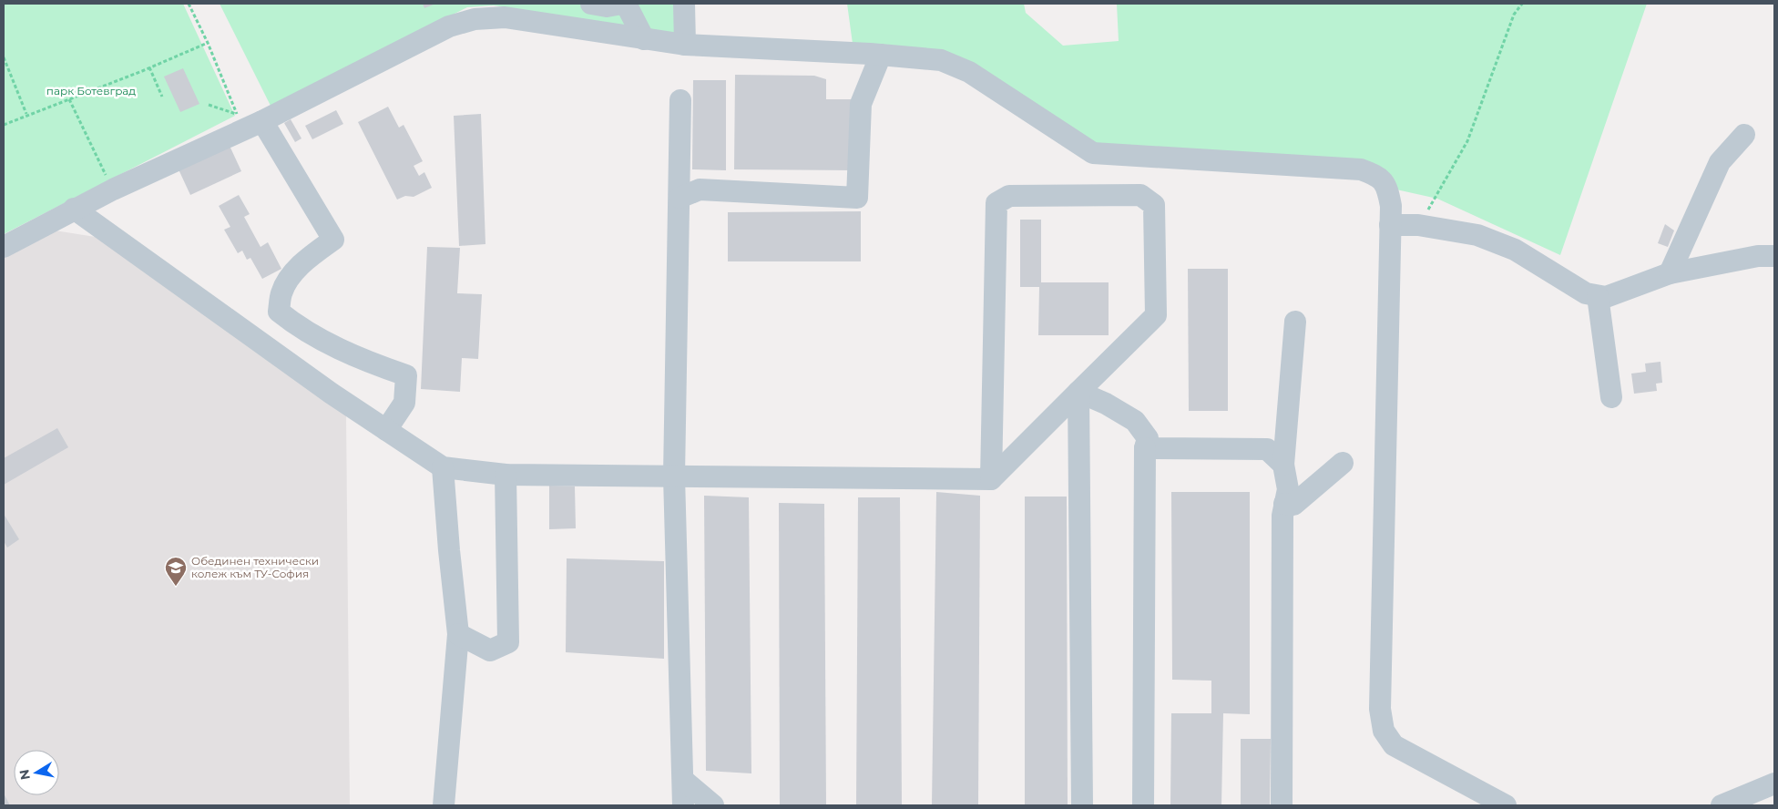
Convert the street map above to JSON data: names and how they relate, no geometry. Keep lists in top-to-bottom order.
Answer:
{
  "parks": ["парк Ботевград"],
  "places": {
    "school or university": ["Обединен технически колеж към ТУ-София"]
  },
  "north": "left"
}
